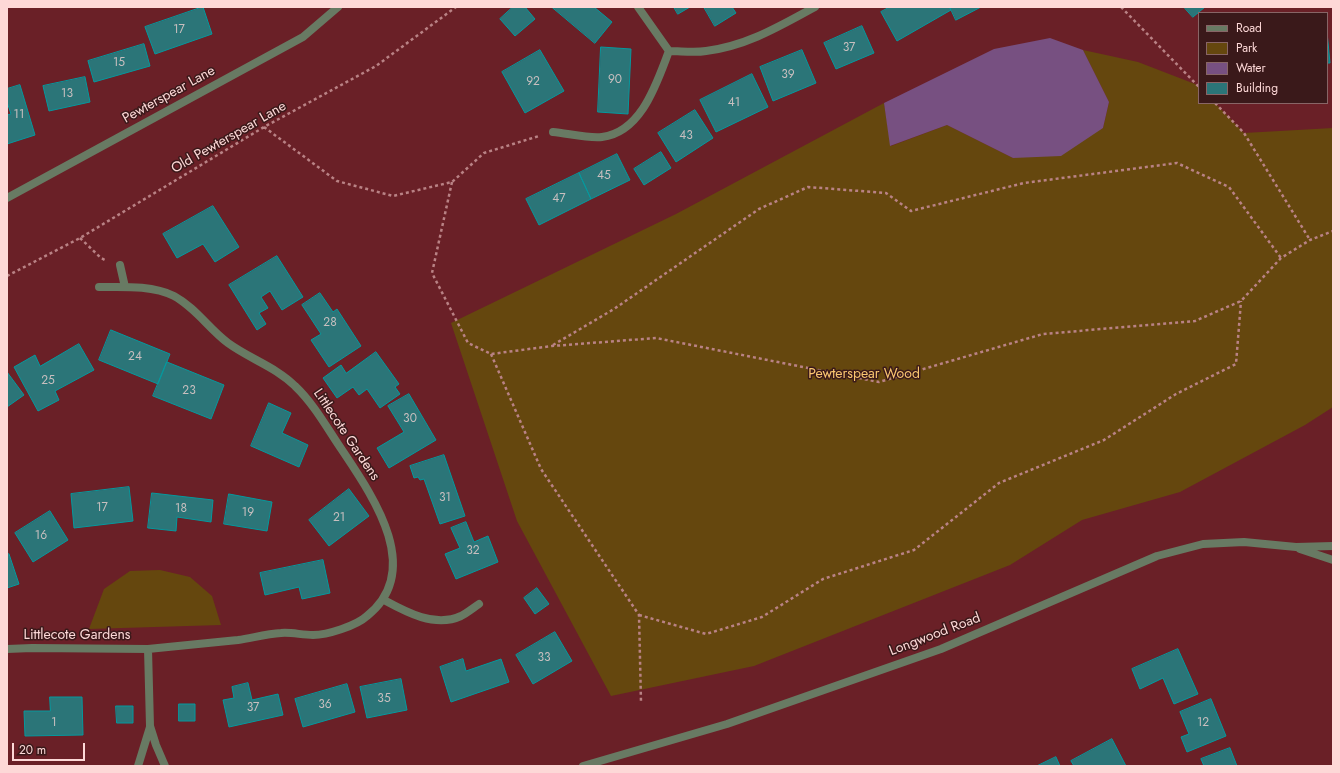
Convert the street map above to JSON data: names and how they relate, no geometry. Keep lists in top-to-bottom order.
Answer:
{
  "streets": {
    "street": ["Pewterspear Lane", "Littlecote Gardens", "Longwood Road"],
    "path": ["Old Pewterspear Lane"]
  },
  "parks": ["Pewterspear Wood"],
  "house_numbers": [
    "17",
    "37",
    "15",
    "39",
    "90",
    "92",
    "13",
    "41",
    "11",
    "43",
    "45",
    "47",
    "28",
    "24",
    "25",
    "23",
    "30",
    "31",
    "17",
    "18",
    "19",
    "21",
    "16",
    "32",
    "33",
    "35",
    "36",
    "37",
    "1",
    "12"
  ],
  "legend": [
    "Road",
    "Park",
    "Water",
    "Building"
  ],
  "scale_bar": "20 m"
}
